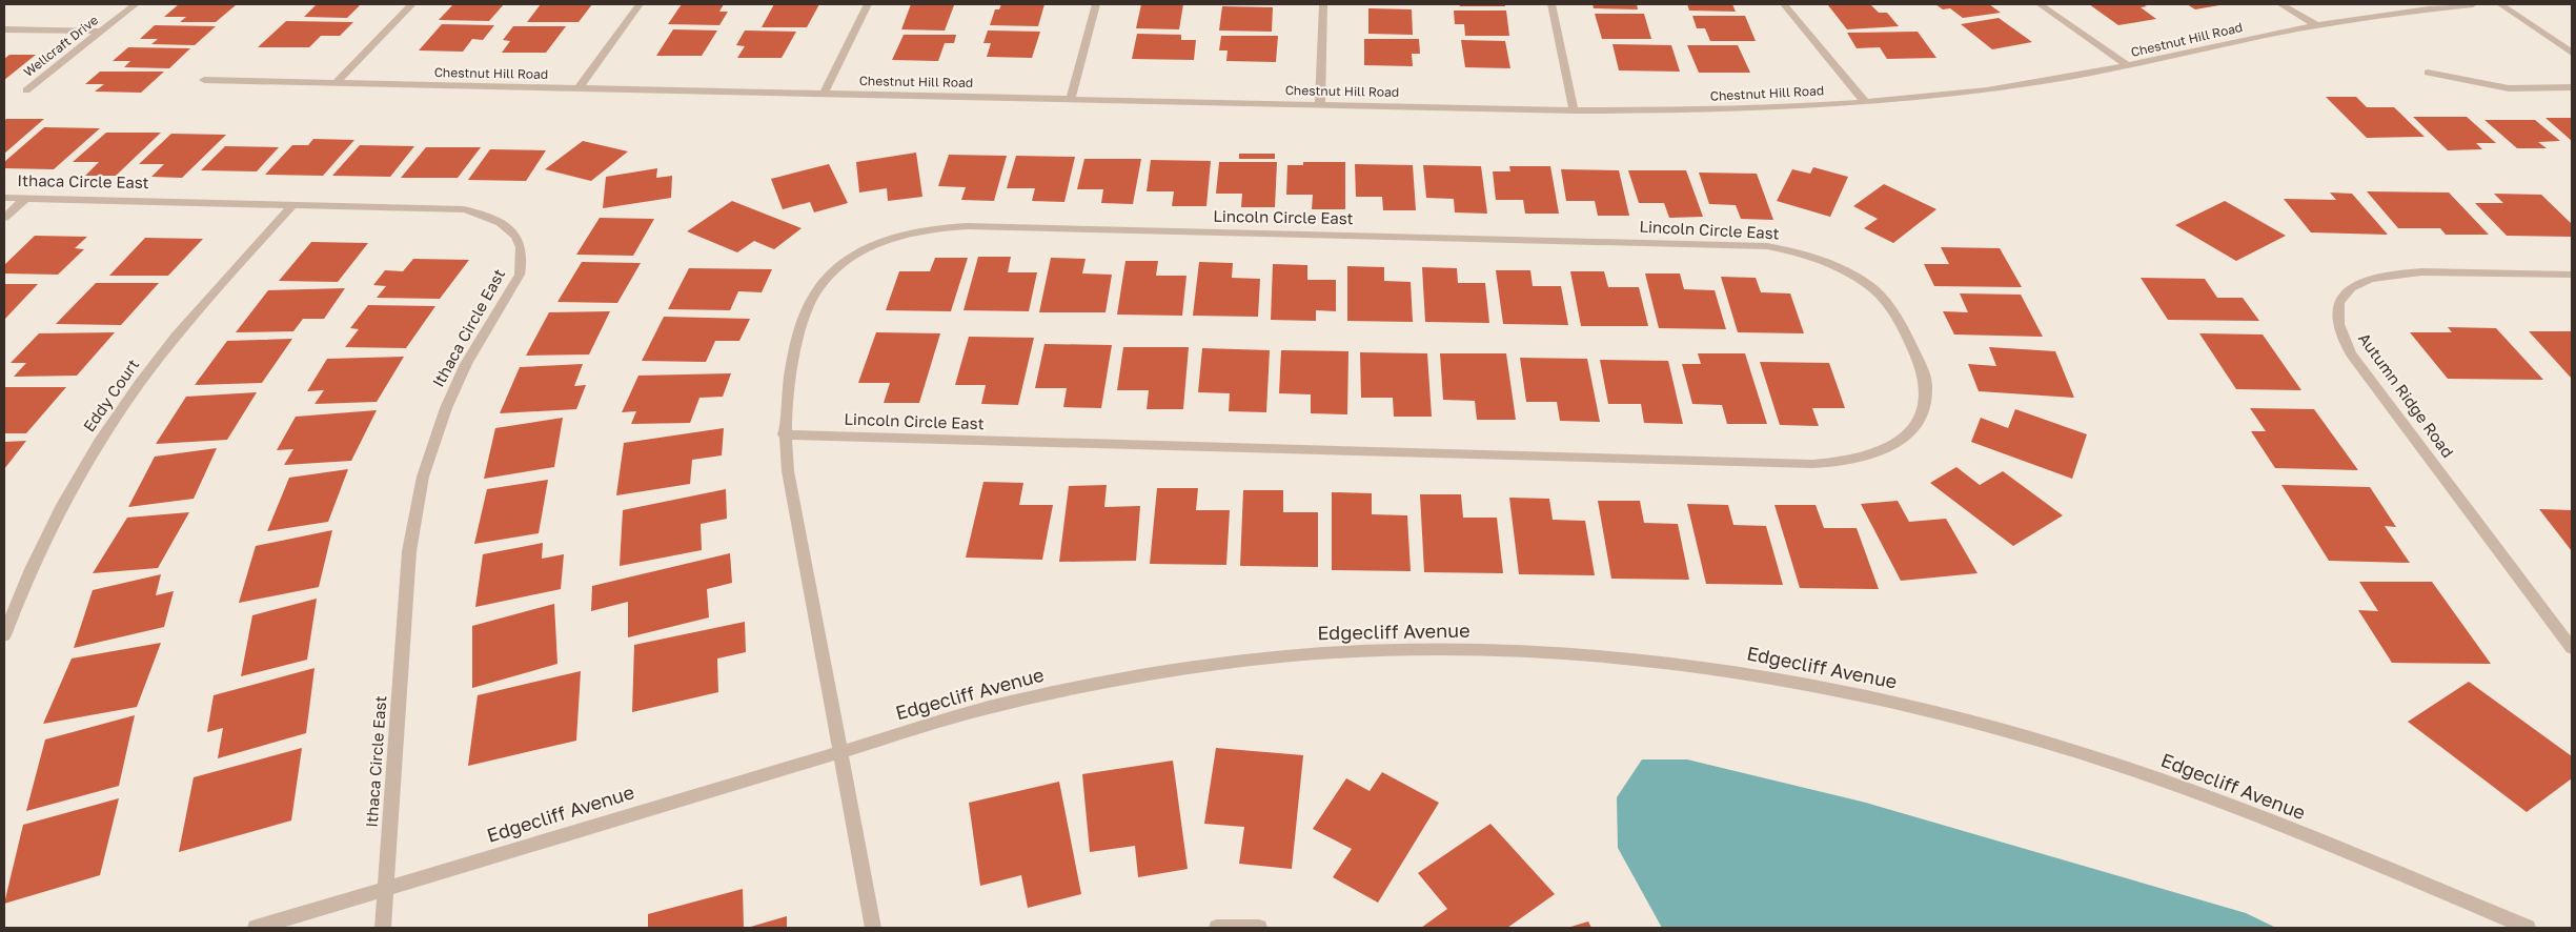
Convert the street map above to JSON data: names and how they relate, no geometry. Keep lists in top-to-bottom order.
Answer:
{
  "streets": {
    "street": [
      "Chestnut Hill Road",
      "Wellcraft Drive",
      "Ithaca Circle East",
      "Lincoln Circle East",
      "Eddy Court",
      "Autumn Ridge Road",
      "Edgecliff Avenue"
    ]
  },
  "crossings": [
    ["Ithaca Circle East", "Eddy Court"],
    ["Ithaca Circle East", "Edgecliff Avenue"],
    ["Lincoln Circle East", "Edgecliff Avenue"]
  ]
}
